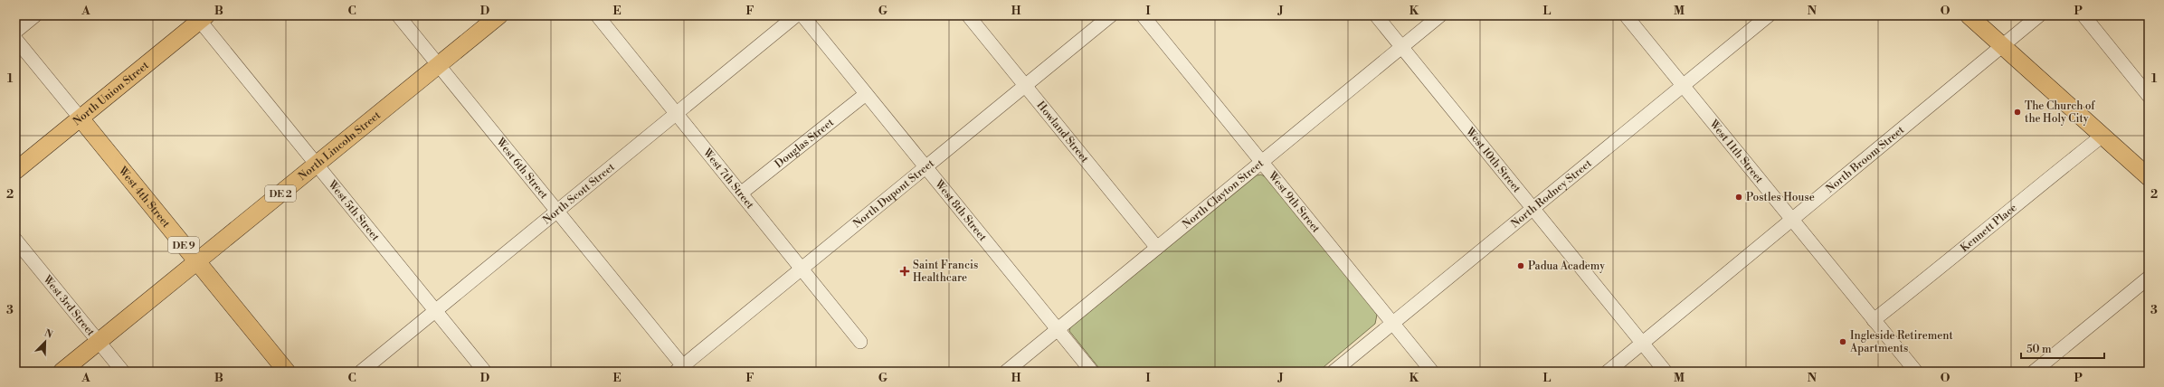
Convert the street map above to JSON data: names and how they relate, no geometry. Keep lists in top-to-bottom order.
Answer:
{
  "streets": {
    "main road": [
      "North Union Street",
      "North Lincoln Street",
      "DE 2",
      "West 4th Street",
      "DE 9"
    ],
    "street": [
      "Howland Street",
      "Douglas Street",
      "West 11th Street",
      "North Broom Street",
      "West 10th Street",
      "West 6th Street",
      "West 7th Street",
      "North Scott Street",
      "North Dupont Street",
      "North Clayton Street",
      "North Rodney Street",
      "West 9th Street",
      "West 5th Street",
      "West 8th Street",
      "Kennett Place",
      "West 3rd Street"
    ]
  },
  "crossings": [
    ["North Union Street", "West 4th Street"],
    ["North Union Street", "West 5th Street"],
    ["Howland Street", "North Dupont Street"],
    ["Howland Street", "North Clayton Street"],
    ["Douglas Street", "West 7th Street"],
    ["Douglas Street", "West 8th Street"],
    ["North Lincoln Street", "West 6th Street"],
    ["North Lincoln Street", "West 4th Street"],
    ["North Lincoln Street", "West 5th Street"],
    ["North Lincoln Street", "West 3rd Street"],
    ["West 11th Street", "North Broom Street"],
    ["West 11th Street", "North Rodney Street"],
    ["West 11th Street", "Kennett Place"],
    ["North Broom Street", "West 10th Street"],
    ["West 10th Street", "North Clayton Street"],
    ["West 10th Street", "North Rodney Street"],
    ["West 6th Street", "North Scott Street"],
    ["West 6th Street", "North Dupont Street"],
    ["West 7th Street", "North Scott Street"],
    ["West 7th Street", "North Dupont Street"],
    ["North Scott Street", "West 5th Street"],
    ["North Dupont Street", "West 8th Street"],
    ["North Clayton Street", "West 9th Street"],
    ["North Clayton Street", "West 8th Street"],
    ["North Rodney Street", "West 9th Street"]
  ],
  "places": {
    "other": [
      "The Church of the Holy City",
      "Postles House",
      "Padua Academy",
      "Ingleside Retirement Apartments"
    ],
    "health": ["Saint Francis Healthcare"]
  },
  "scale_bar": "50 m",
  "north": "top right",
  "grid": {
    "columns": [
      "A",
      "B",
      "C",
      "D",
      "E",
      "F",
      "G",
      "H",
      "I",
      "J",
      "K",
      "L",
      "M",
      "N",
      "O",
      "P"
    ],
    "rows": ["1", "2", "3"]
  }
}
